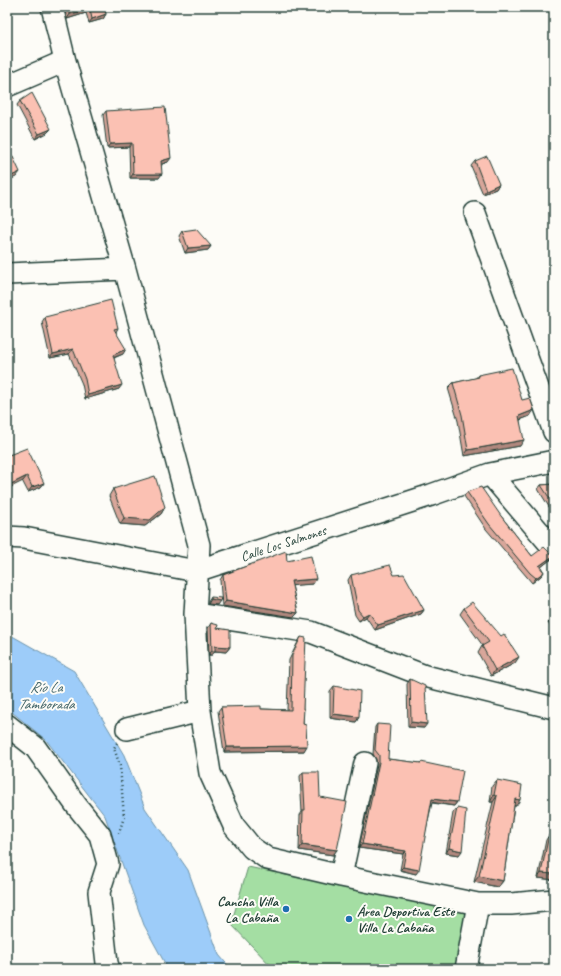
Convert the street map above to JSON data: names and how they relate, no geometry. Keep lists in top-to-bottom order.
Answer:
{
  "streets": {
    "street": ["Calle Los Salmones"]
  },
  "water": ["Río La Tamborada"],
  "places": ["Cancha Villa La Cabaña", "Área Deportiva Este Villa La Cabaña"]
}
